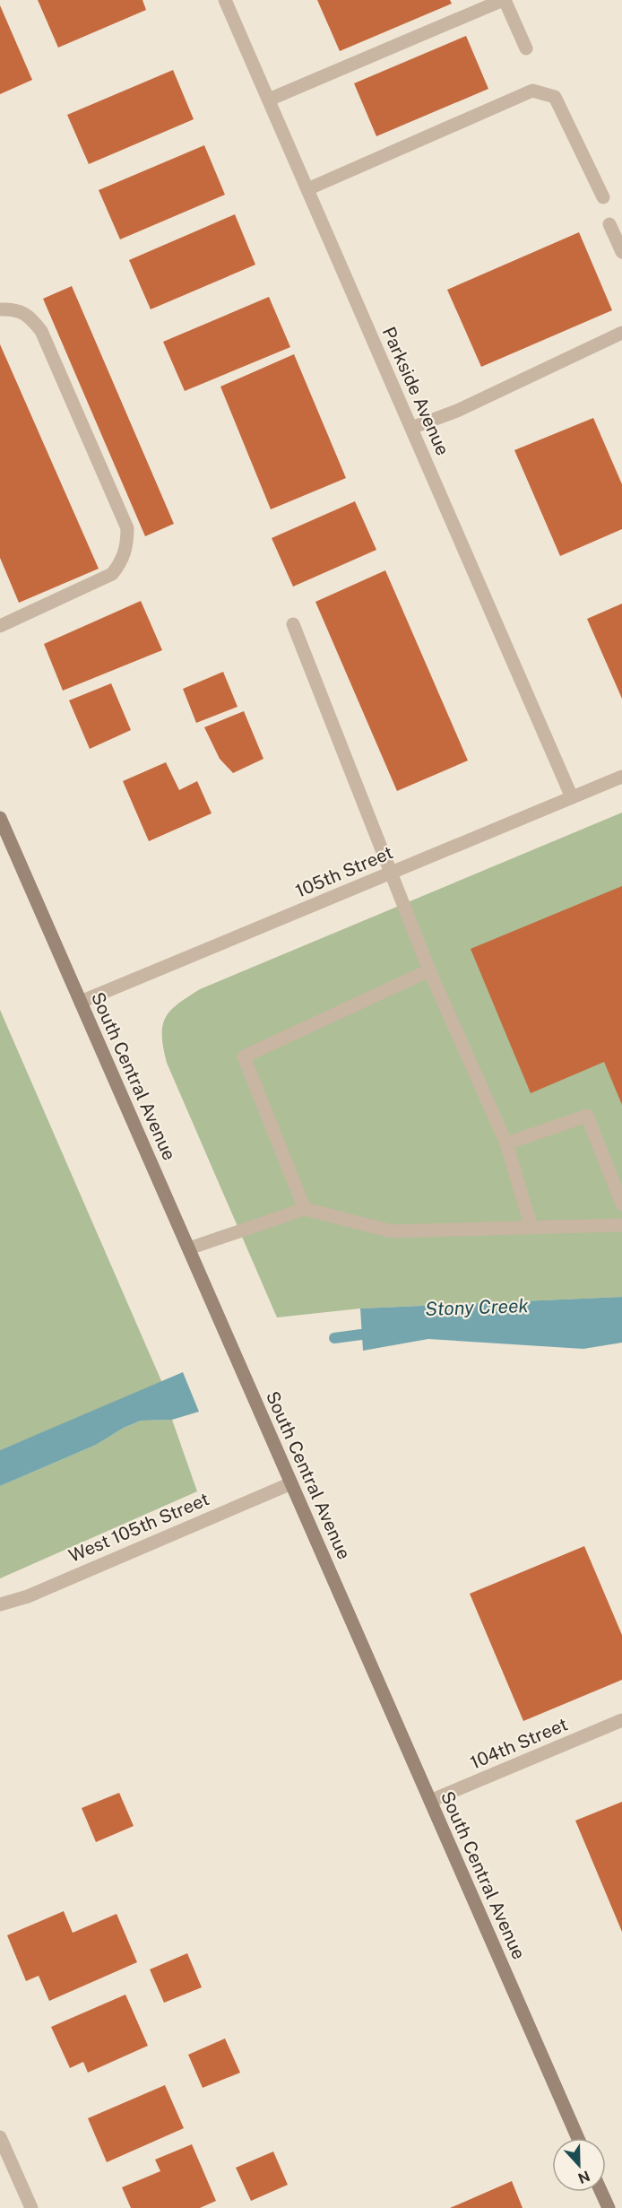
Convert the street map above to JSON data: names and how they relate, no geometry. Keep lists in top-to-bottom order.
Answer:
{
  "streets": {
    "street": [
      "Parkside Avenue",
      "105th Street",
      "South Central Avenue",
      "West 105th Street",
      "104th Street"
    ]
  },
  "crossings": [
    ["Parkside Avenue", "105th Street"],
    ["105th Street", "South Central Avenue"],
    ["South Central Avenue", "West 105th Street"],
    ["South Central Avenue", "104th Street"]
  ],
  "water": ["Stony Creek"],
  "north": "bottom"
}
